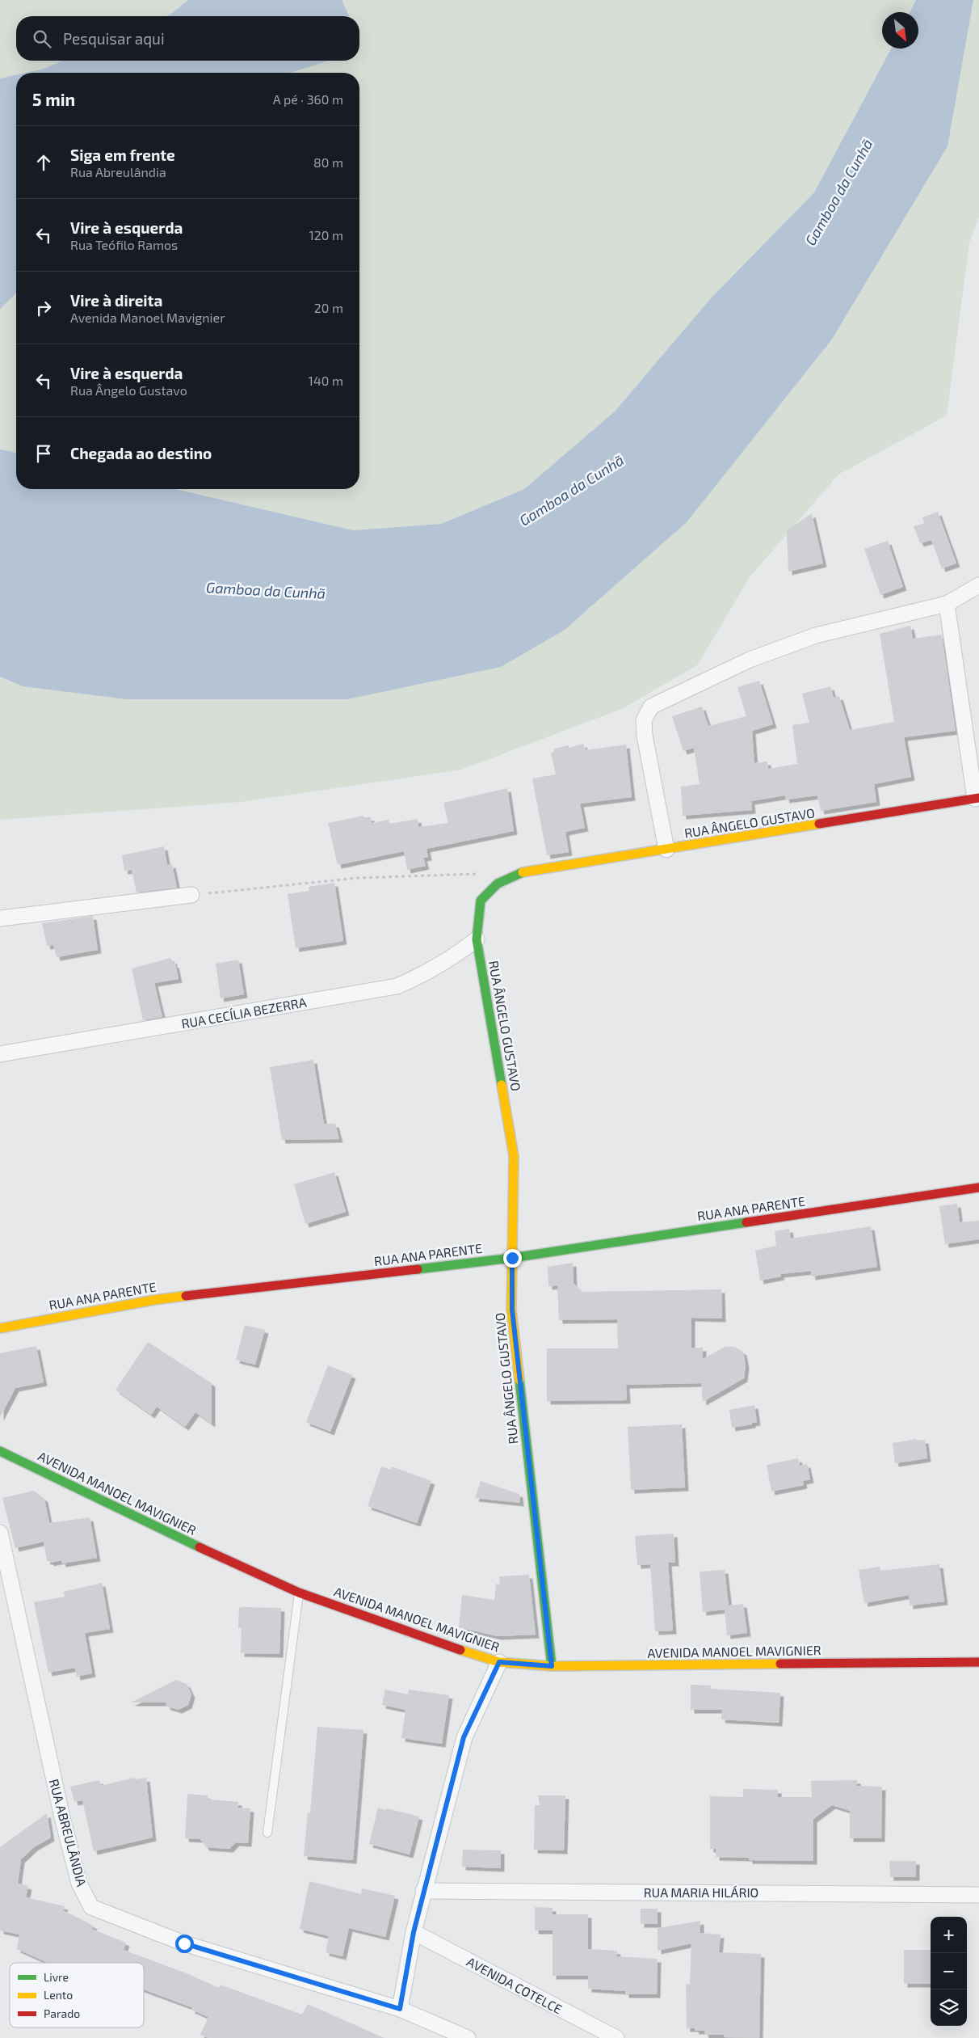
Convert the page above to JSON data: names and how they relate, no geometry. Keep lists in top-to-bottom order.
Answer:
{
  "streets": {
    "street": [
      "RUA ÂNGELO GUSTAVO",
      "RUA CECÍLIA BEZERRA",
      "RUA ANA PARENTE",
      "AVENIDA MANOEL MAVIGNIER",
      "RUA ABREULÂNDIA",
      "RUA MARIA HILÁRIO",
      "AVENIDA COTELCE"
    ]
  },
  "crossings": [
    ["RUA ÂNGELO GUSTAVO", "RUA CECÍLIA BEZERRA"],
    ["RUA ÂNGELO GUSTAVO", "RUA ANA PARENTE"],
    ["RUA ÂNGELO GUSTAVO", "AVENIDA MANOEL MAVIGNIER"]
  ],
  "water": ["Gamboa da Cunhã"],
  "legend": ["Livre", "Lento", "Parado"],
  "north": "bottom right",
  "page": {
    "search": "Pesquisar aqui",
    "heading": ["5 min", "A pé · 360 m"],
    "list": [
      ["Siga em frente", "Rua Abreulândia", "80 m"],
      ["Vire à esquerda", "Rua Teófilo Ramos", "120 m"],
      ["Vire à direita", "Avenida Manoel Mavignier", "20 m"],
      ["Vire à esquerda", "Rua Ângelo Gustavo", "140 m"],
      "Chegada ao destino"
    ],
    "map_buttons": ["+", "−"]
  }
}
